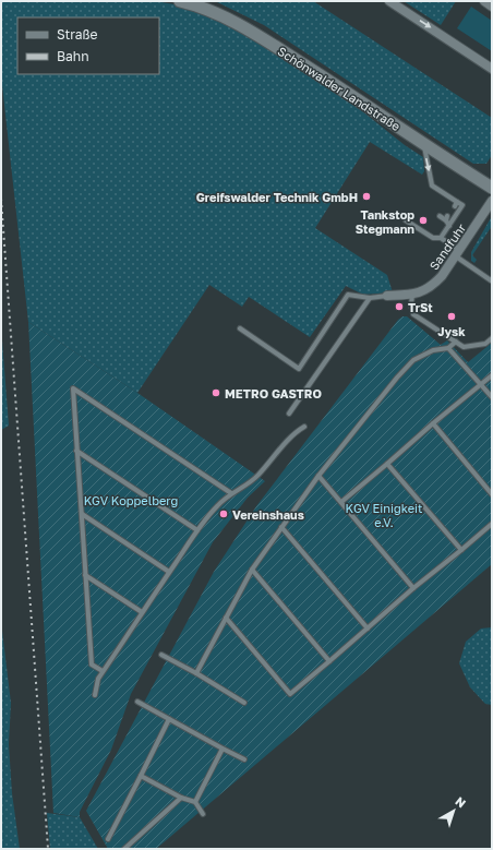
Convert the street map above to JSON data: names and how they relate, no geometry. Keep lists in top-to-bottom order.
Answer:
{
  "streets": {
    "main road": ["Schönwalder Landstraße"],
    "street": ["Sandfuhr"]
  },
  "parks": ["KGV Koppelberg", "KGV Einigkeit e.V."],
  "places": [
    "Greifswalder Technik GmbH",
    "Tankstop Stegmann",
    "TrSt",
    "Jysk",
    "METRO GASTRO",
    "Vereinshaus"
  ],
  "legend": ["Straße", "Bahn"],
  "north": "top right"
}
